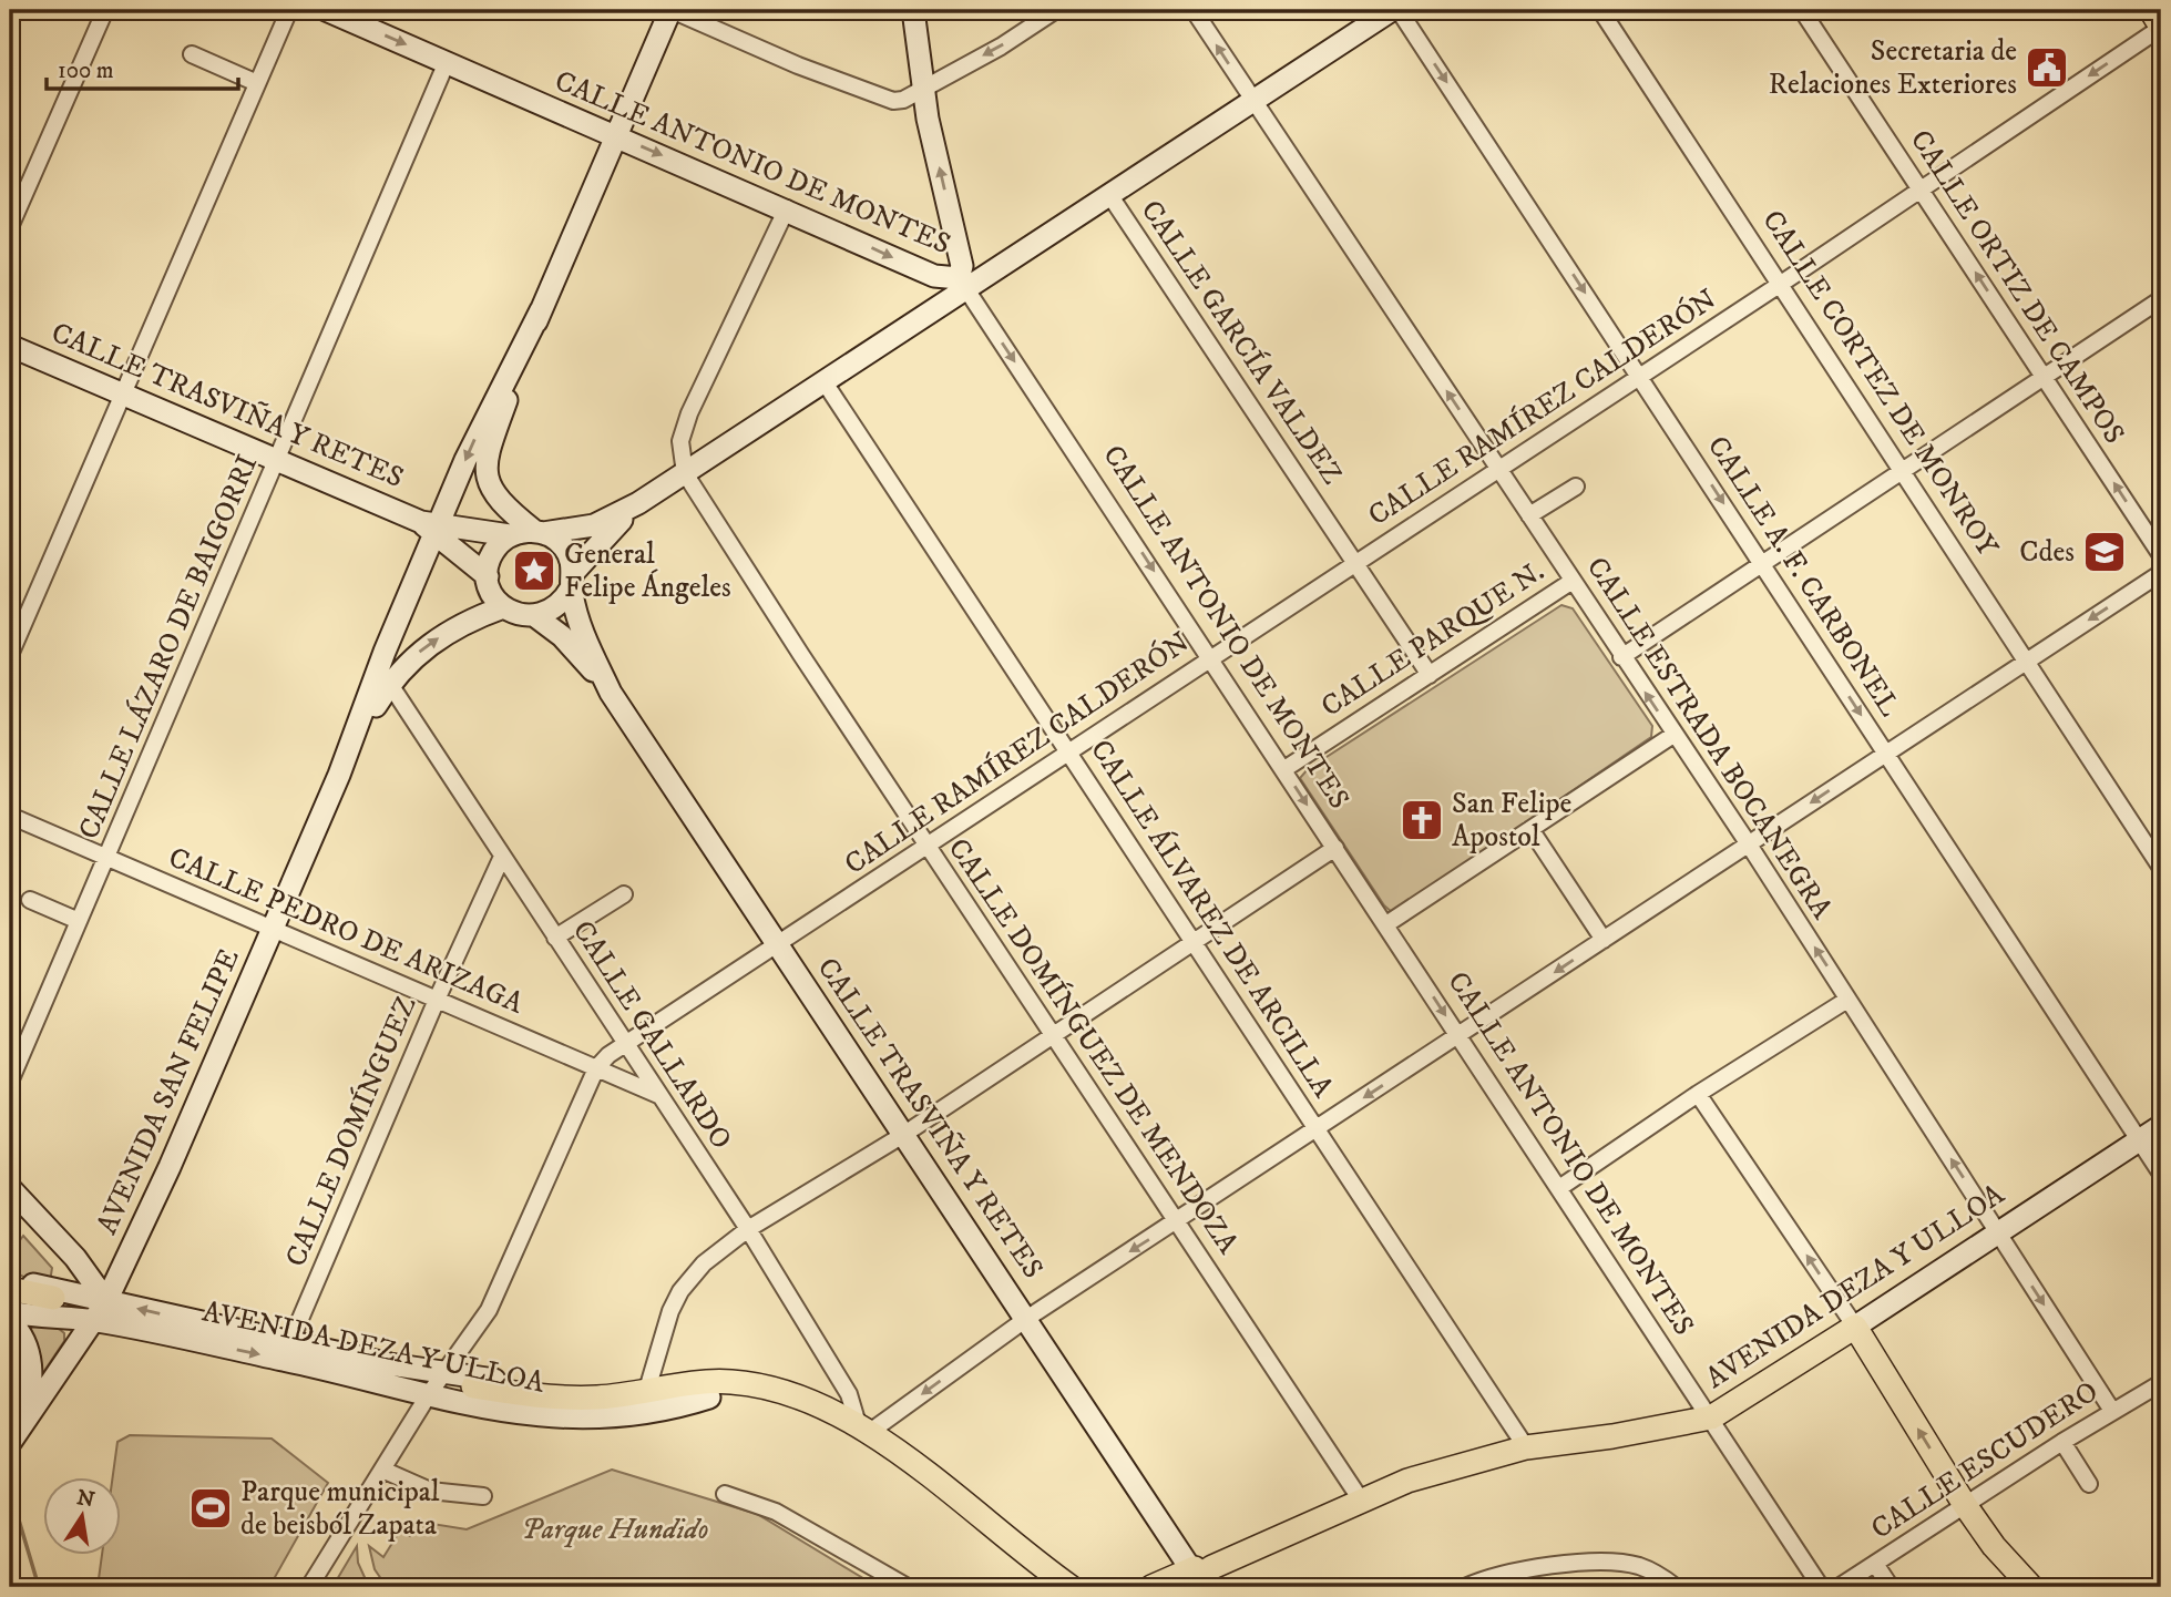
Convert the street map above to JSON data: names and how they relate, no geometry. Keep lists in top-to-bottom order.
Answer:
{
  "streets": {
    "main road": [
      "CALLE ANTONIO DE MONTES",
      "CALLE TRASVIÑA Y RETES",
      "AVENIDA SAN FELIPE",
      "AVENIDA DEZA Y ULLOA"
    ],
    "street": [
      "CALLE ORTIZ DE CAMPOS",
      "CALLE GARCÍA VALDEZ",
      "CALLE CORTEZ DE MONROY",
      "CALLE RAMÍREZ CALDERÓN",
      "CALLE A. F. CARBONEL",
      "CALLE PARQUE N.",
      "CALLE LÁZARO DE BAIGORRI",
      "CALLE ESTRADA BOCANEGRA",
      "CALLE ÁLVAREZ DE ARCILLA",
      "CALLE PEDRO DE ARIZAGA",
      "CALLE GALLARDO",
      "CALLE DOMÍNGUEZ DE MENDOZA",
      "CALLE DOMÍNGUEZ",
      "CALLE ESCUDERO"
    ]
  },
  "crossings": [
    ["CALLE ANTONIO DE MONTES", "CALLE RAMÍREZ CALDERÓN"],
    ["CALLE ANTONIO DE MONTES", "CALLE PARQUE N."],
    ["CALLE ANTONIO DE MONTES", "CALLE LÁZARO DE BAIGORRI"],
    ["CALLE ANTONIO DE MONTES", "AVENIDA SAN FELIPE"],
    ["CALLE ANTONIO DE MONTES", "AVENIDA DEZA Y ULLOA"],
    ["CALLE ORTIZ DE CAMPOS", "CALLE RAMÍREZ CALDERÓN"],
    ["CALLE GARCÍA VALDEZ", "CALLE RAMÍREZ CALDERÓN"],
    ["CALLE GARCÍA VALDEZ", "CALLE PARQUE N."],
    ["CALLE CORTEZ DE MONROY", "CALLE RAMÍREZ CALDERÓN"],
    ["CALLE TRASVIÑA Y RETES", "CALLE RAMÍREZ CALDERÓN"],
    ["CALLE TRASVIÑA Y RETES", "CALLE LÁZARO DE BAIGORRI"],
    ["CALLE TRASVIÑA Y RETES", "AVENIDA SAN FELIPE"],
    ["CALLE TRASVIÑA Y RETES", "AVENIDA DEZA Y ULLOA"],
    ["CALLE RAMÍREZ CALDERÓN", "CALLE A. F. CARBONEL"],
    ["CALLE RAMÍREZ CALDERÓN", "CALLE ESTRADA BOCANEGRA"],
    ["CALLE RAMÍREZ CALDERÓN", "CALLE ÁLVAREZ DE ARCILLA"],
    ["CALLE RAMÍREZ CALDERÓN", "CALLE PEDRO DE ARIZAGA"],
    ["CALLE RAMÍREZ CALDERÓN", "CALLE GALLARDO"],
    ["CALLE RAMÍREZ CALDERÓN", "CALLE DOMÍNGUEZ DE MENDOZA"],
    ["CALLE RAMÍREZ CALDERÓN", "AVENIDA DEZA Y ULLOA"],
    ["CALLE A. F. CARBONEL", "AVENIDA DEZA Y ULLOA"],
    ["CALLE PARQUE N.", "CALLE ESTRADA BOCANEGRA"],
    ["CALLE LÁZARO DE BAIGORRI", "CALLE PEDRO DE ARIZAGA"],
    ["CALLE ESTRADA BOCANEGRA", "AVENIDA DEZA Y ULLOA"],
    ["CALLE ESTRADA BOCANEGRA", "CALLE ESCUDERO"],
    ["CALLE ÁLVAREZ DE ARCILLA", "AVENIDA DEZA Y ULLOA"],
    ["CALLE PEDRO DE ARIZAGA", "CALLE GALLARDO"],
    ["CALLE PEDRO DE ARIZAGA", "AVENIDA SAN FELIPE"],
    ["CALLE PEDRO DE ARIZAGA", "CALLE DOMÍNGUEZ"],
    ["CALLE GALLARDO", "AVENIDA SAN FELIPE"],
    ["CALLE GALLARDO", "CALLE DOMÍNGUEZ"],
    ["CALLE GALLARDO", "AVENIDA DEZA Y ULLOA"],
    ["CALLE DOMÍNGUEZ DE MENDOZA", "AVENIDA DEZA Y ULLOA"],
    ["AVENIDA SAN FELIPE", "AVENIDA DEZA Y ULLOA"],
    ["CALLE DOMÍNGUEZ", "AVENIDA DEZA Y ULLOA"]
  ],
  "one_way": ["CALLE ANTONIO DE MONTES", "CALLE ORTIZ DE CAMPOS", "CALLE A. F. CARBONEL"],
  "parks": ["Parque Hundido"],
  "places": {
    "public building": ["Secretaria de Relaciones Exteriores"],
    "school or university": ["Cdes"],
    "place": ["General Felipe Ángeles"],
    "church": ["San Felipe Apostol"],
    "sports": ["Parque municipal de beisból Zapata"]
  },
  "scale_bar": "100 m",
  "north": "top"
}
